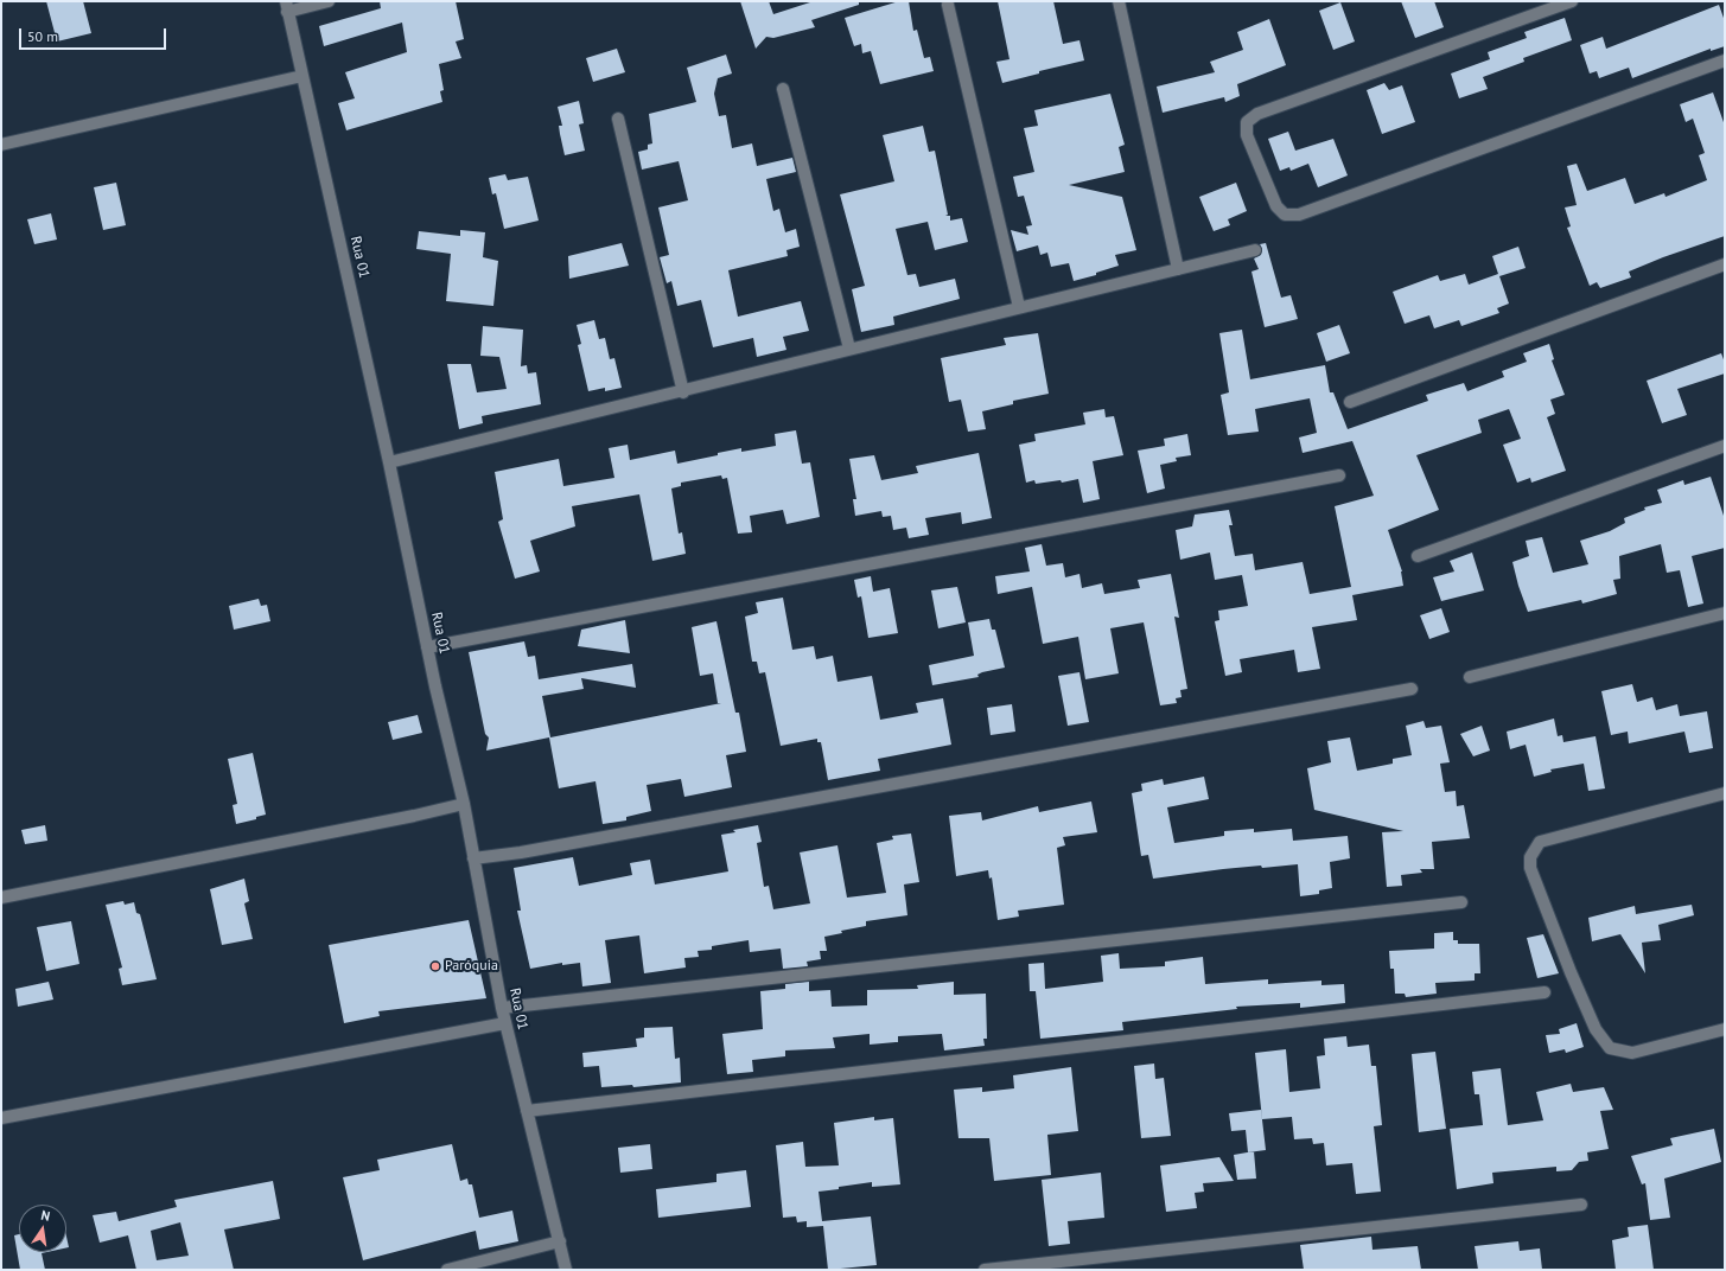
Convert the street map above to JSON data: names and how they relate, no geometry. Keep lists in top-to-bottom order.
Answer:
{
  "streets": {
    "street": ["Rua 01"]
  },
  "places": ["Paróquia"],
  "scale_bar": "50 m",
  "north": "top"
}
